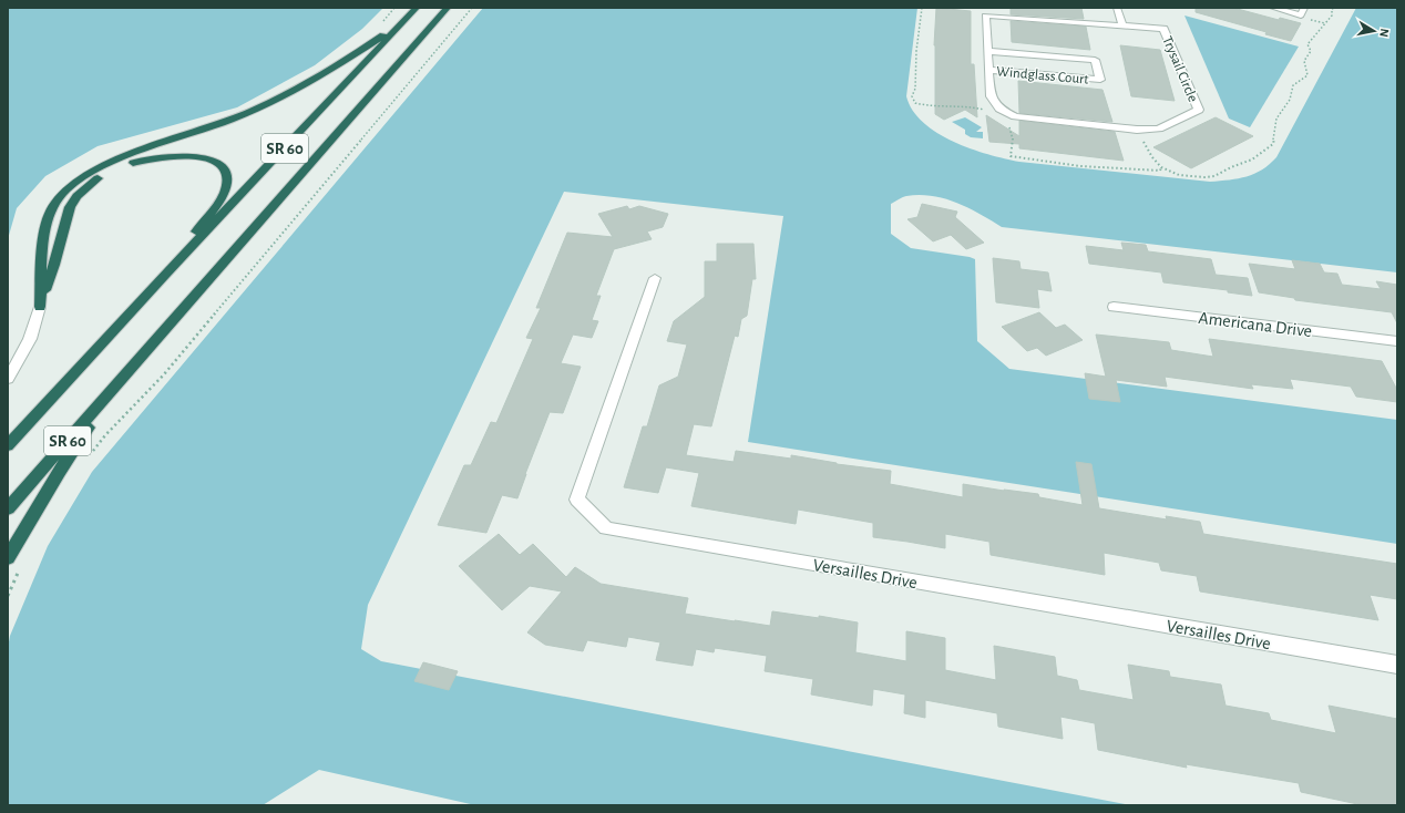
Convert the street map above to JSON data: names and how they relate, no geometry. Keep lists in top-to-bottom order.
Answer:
{
  "streets": {
    "highway": ["SR 60"],
    "street": [
      "Trysail Circle",
      "Windglass Court",
      "Americana Drive",
      "Versailles Drive"
    ]
  },
  "crossings": [
    ["Trysail Circle", "Windglass Court"]
  ],
  "north": "right"
}
